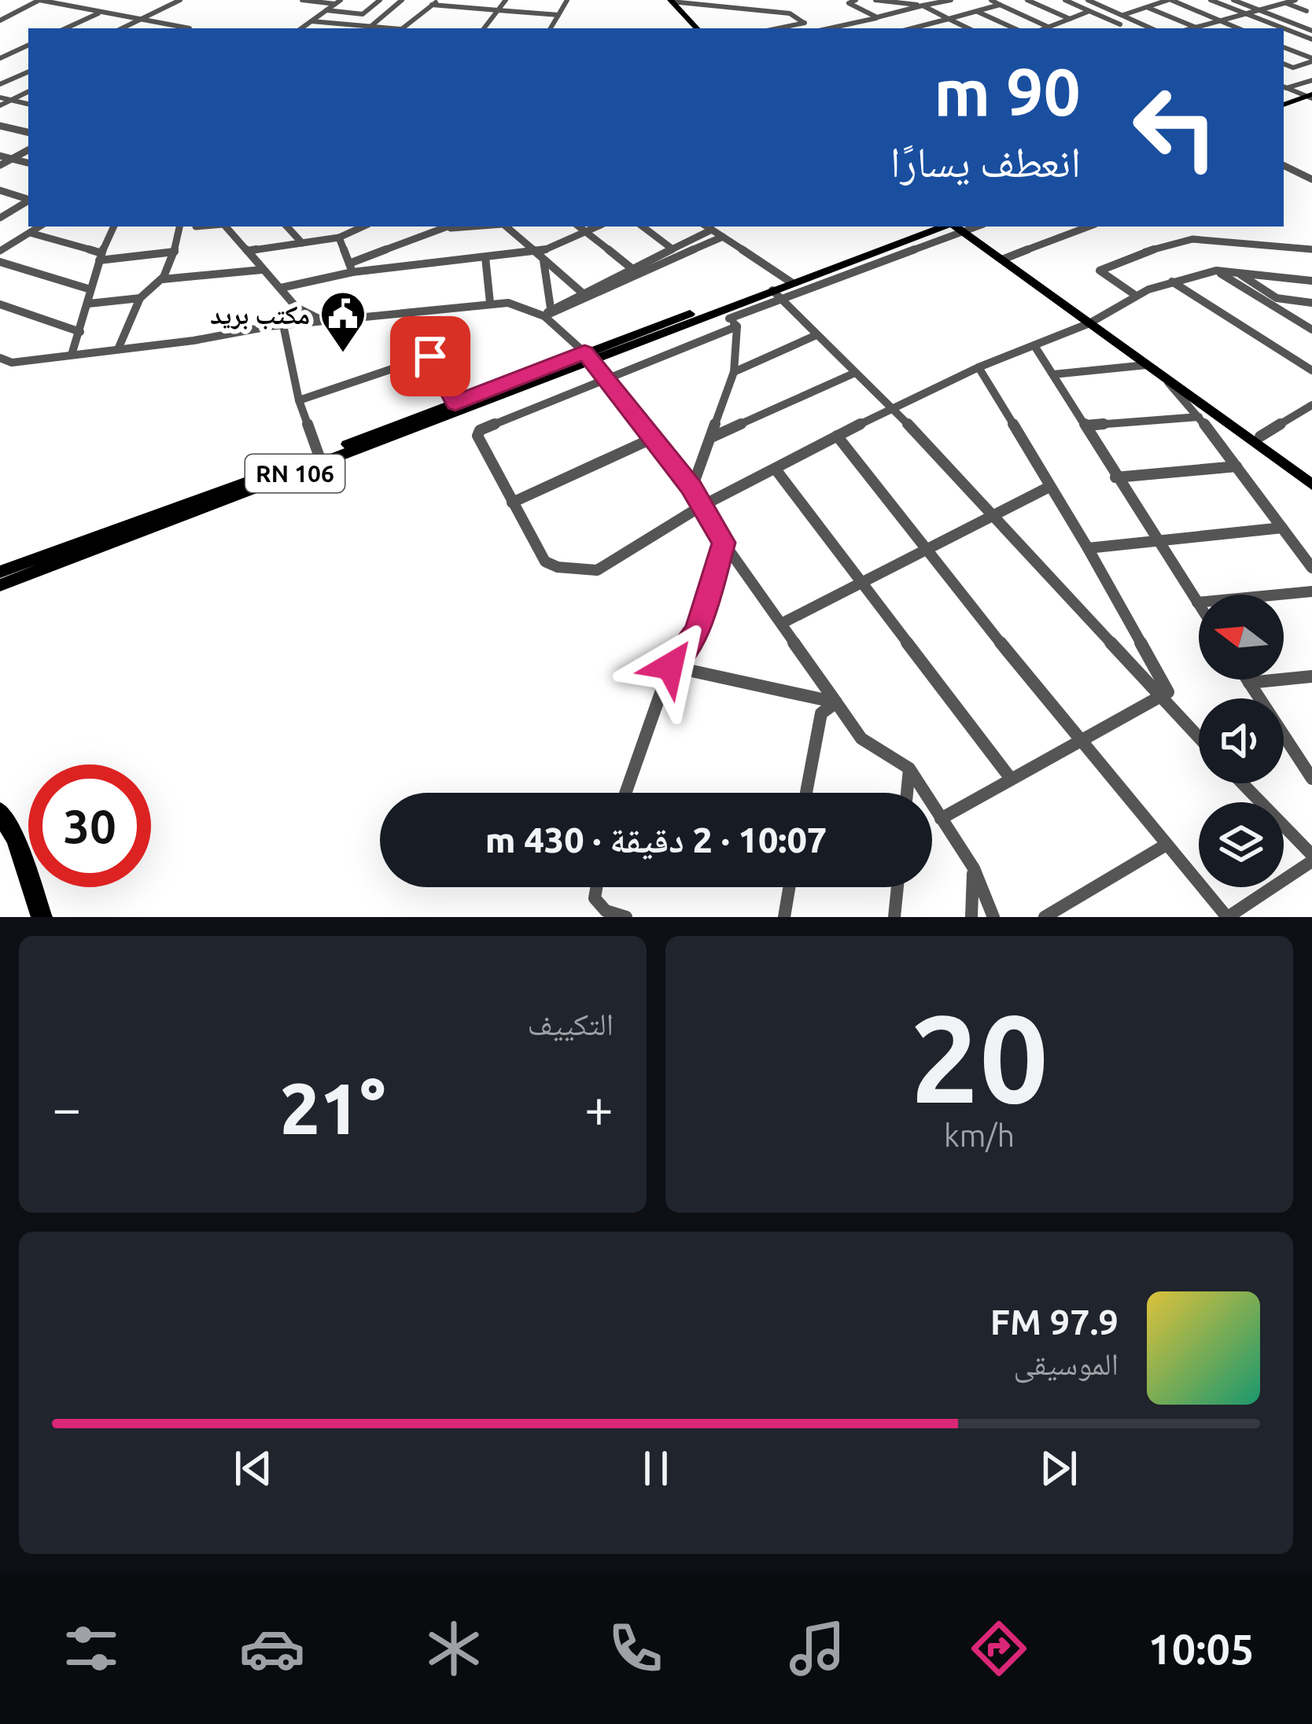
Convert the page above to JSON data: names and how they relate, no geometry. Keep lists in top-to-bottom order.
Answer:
{
  "streets": {
    "main road": ["RN 106"]
  },
  "places": {
    "public building": ["مكتب بريد"]
  },
  "north": "left",
  "page": {
    "turn": ["90 m", "انعطف يسارًا"],
    "limit": "30",
    "trip": "10:07 · 2 دقيقة · 430 m",
    "tile": [
      ["20", "km/h"],
      "التكييف"
    ],
    "heat": ["−", "21°", "+"],
    "song": ["97.9 FM", "الموسيقى"],
    "tabs": "10:05"
  }
}
